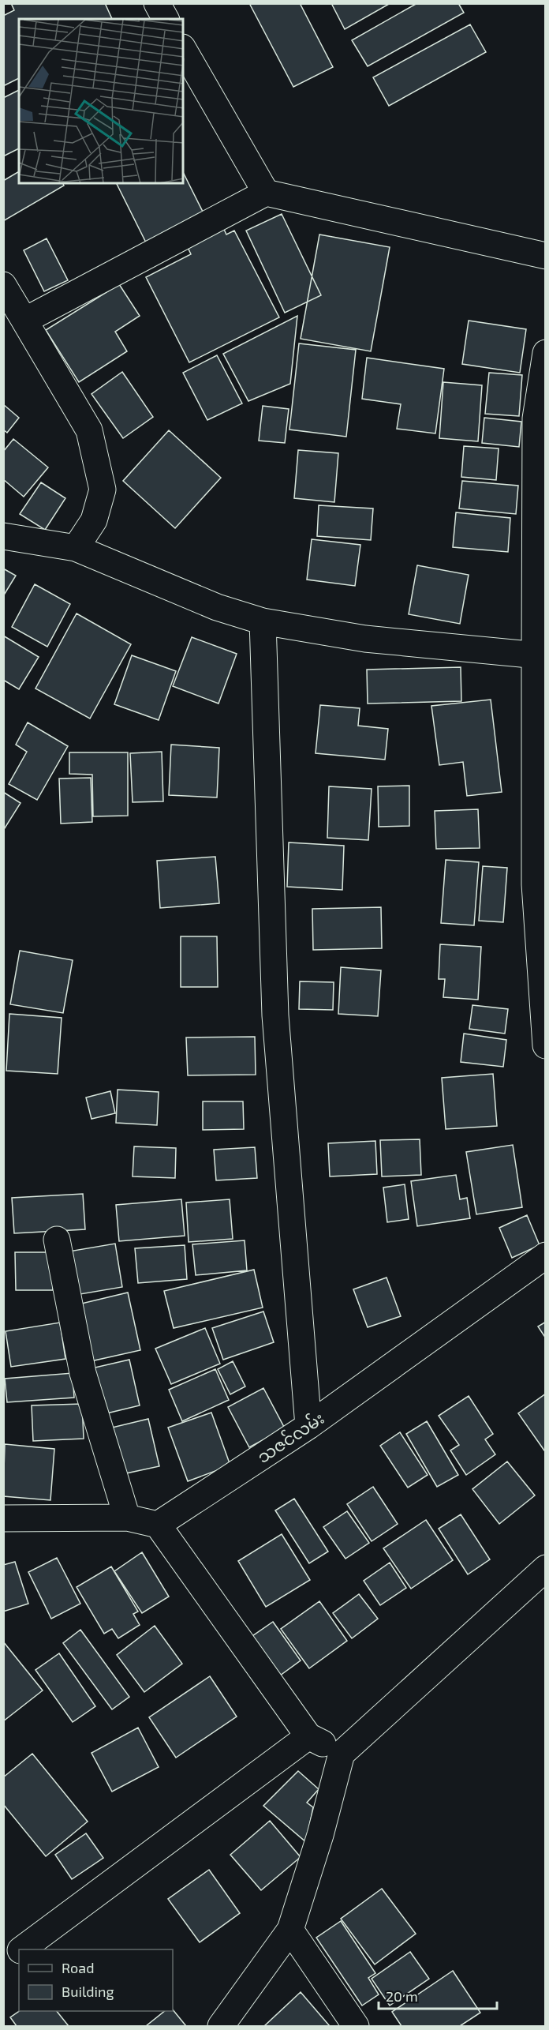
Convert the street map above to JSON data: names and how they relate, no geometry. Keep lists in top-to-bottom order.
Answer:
{
  "streets": {
    "street": ["သဇင်လမ်း"]
  },
  "legend": ["Road", "Building"],
  "scale_bar": "20 m"
}
